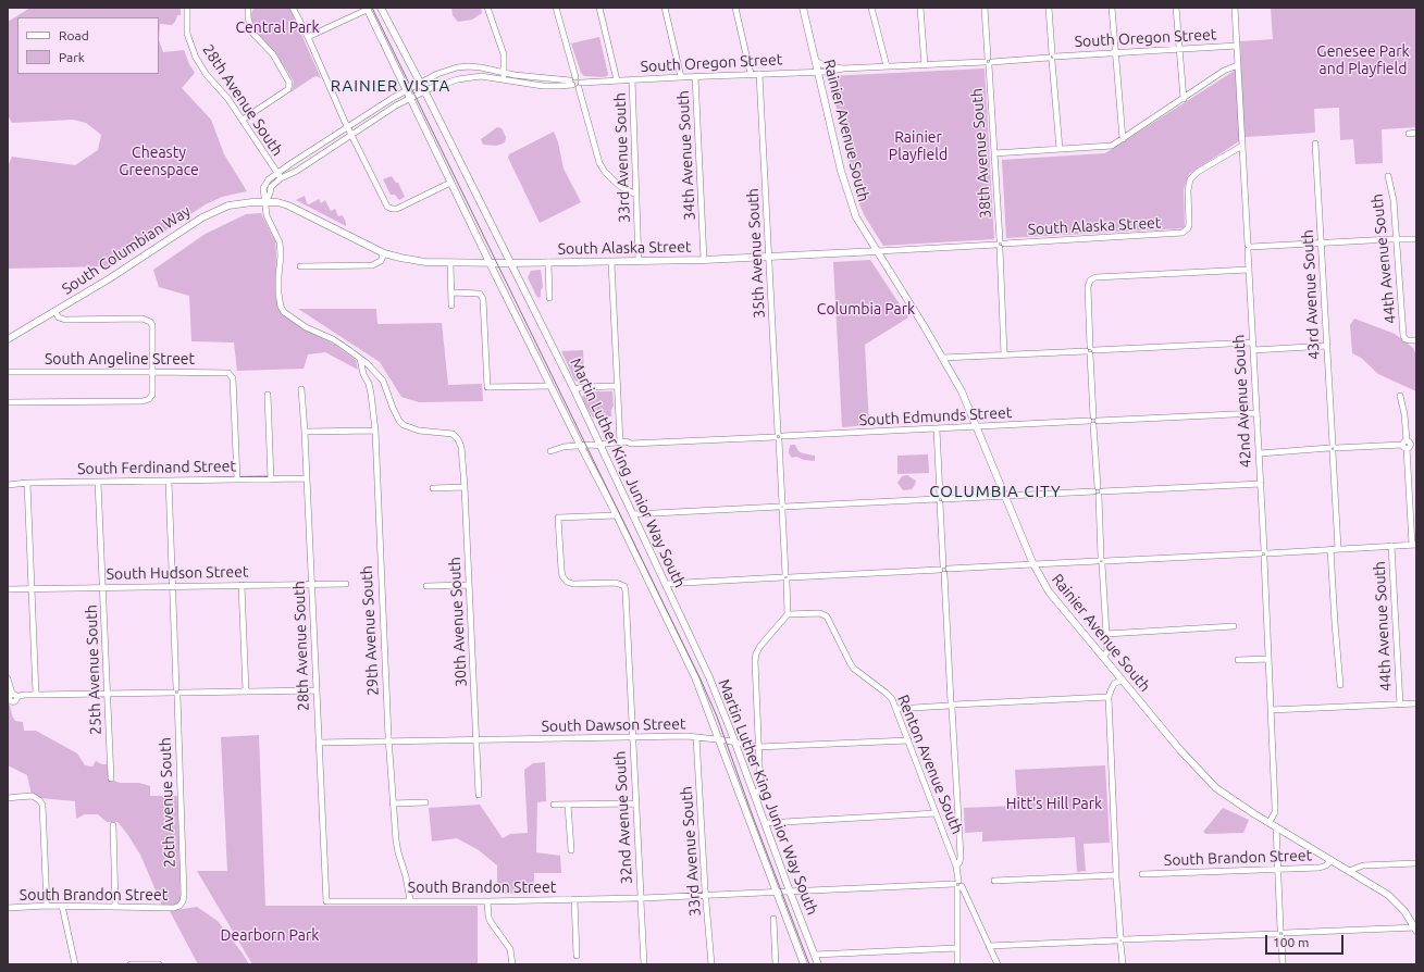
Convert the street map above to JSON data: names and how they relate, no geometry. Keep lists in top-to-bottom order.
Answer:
{
  "streets": {
    "main road": [
      "Rainier Avenue South",
      "South Alaska Street",
      "South Columbian Way",
      "Martin Luther King Junior Way South"
    ],
    "street": [
      "South Oregon Street",
      "28th Avenue South",
      "38th Avenue South",
      "34th Avenue South",
      "33rd Avenue South",
      "35th Avenue South",
      "44th Avenue South",
      "43rd Avenue South",
      "South Angeline Street",
      "42nd Avenue South",
      "South Edmunds Street",
      "South Ferdinand Street",
      "South Hudson Street",
      "30th Avenue South",
      "29th Avenue South",
      "25th Avenue South",
      "South Dawson Street",
      "Renton Avenue South",
      "26th Avenue South",
      "32nd Avenue South",
      "South Brandon Street"
    ]
  },
  "crossings": [
    ["South Oregon Street", "Rainier Avenue South"],
    ["South Oregon Street", "38th Avenue South"],
    ["South Oregon Street", "34th Avenue South"],
    ["South Oregon Street", "33rd Avenue South"],
    ["South Oregon Street", "35th Avenue South"],
    ["South Oregon Street", "42nd Avenue South"],
    ["28th Avenue South", "South Ferdinand Street"],
    ["28th Avenue South", "South Hudson Street"],
    ["28th Avenue South", "South Dawson Street"],
    ["28th Avenue South", "South Brandon Street"],
    ["Rainier Avenue South", "South Alaska Street"],
    ["Rainier Avenue South", "42nd Avenue South"],
    ["Rainier Avenue South", "South Edmunds Street"],
    ["Rainier Avenue South", "South Brandon Street"],
    ["38th Avenue South", "South Alaska Street"],
    ["34th Avenue South", "South Alaska Street"],
    ["33rd Avenue South", "South Alaska Street"],
    ["33rd Avenue South", "South Dawson Street"],
    ["33rd Avenue South", "South Brandon Street"],
    ["South Alaska Street", "South Columbian Way"],
    ["South Alaska Street", "35th Avenue South"],
    ["South Alaska Street", "42nd Avenue South"],
    ["South Alaska Street", "Martin Luther King Junior Way South"],
    ["35th Avenue South", "South Edmunds Street"],
    ["35th Avenue South", "Renton Avenue South"],
    ["South Angeline Street", "South Ferdinand Street"],
    ["42nd Avenue South", "South Edmunds Street"],
    ["South Edmunds Street", "Martin Luther King Junior Way South"],
    ["South Ferdinand Street", "25th Avenue South"],
    ["South Ferdinand Street", "26th Avenue South"],
    ["Martin Luther King Junior Way South", "South Dawson Street"],
    ["Martin Luther King Junior Way South", "32nd Avenue South"],
    ["Martin Luther King Junior Way South", "South Brandon Street"],
    ["South Hudson Street", "25th Avenue South"],
    ["South Hudson Street", "26th Avenue South"],
    ["30th Avenue South", "29th Avenue South"],
    ["30th Avenue South", "South Dawson Street"],
    ["29th Avenue South", "South Dawson Street"],
    ["29th Avenue South", "South Brandon Street"],
    ["South Dawson Street", "Renton Avenue South"],
    ["South Dawson Street", "32nd Avenue South"],
    ["Renton Avenue South", "South Brandon Street"],
    ["26th Avenue South", "South Brandon Street"],
    ["32nd Avenue South", "South Brandon Street"]
  ],
  "districts": ["RAINIER VISTA", "COLUMBIA CITY"],
  "parks": [
    "Central Park",
    "Genesee Park and Playfield",
    "Rainier Playfield",
    "Cheasty Greenspace",
    "Columbia Park",
    "Hitt's Hill Park",
    "Dearborn Park"
  ],
  "legend": ["Road", "Park"],
  "scale_bar": "100 m"
}
